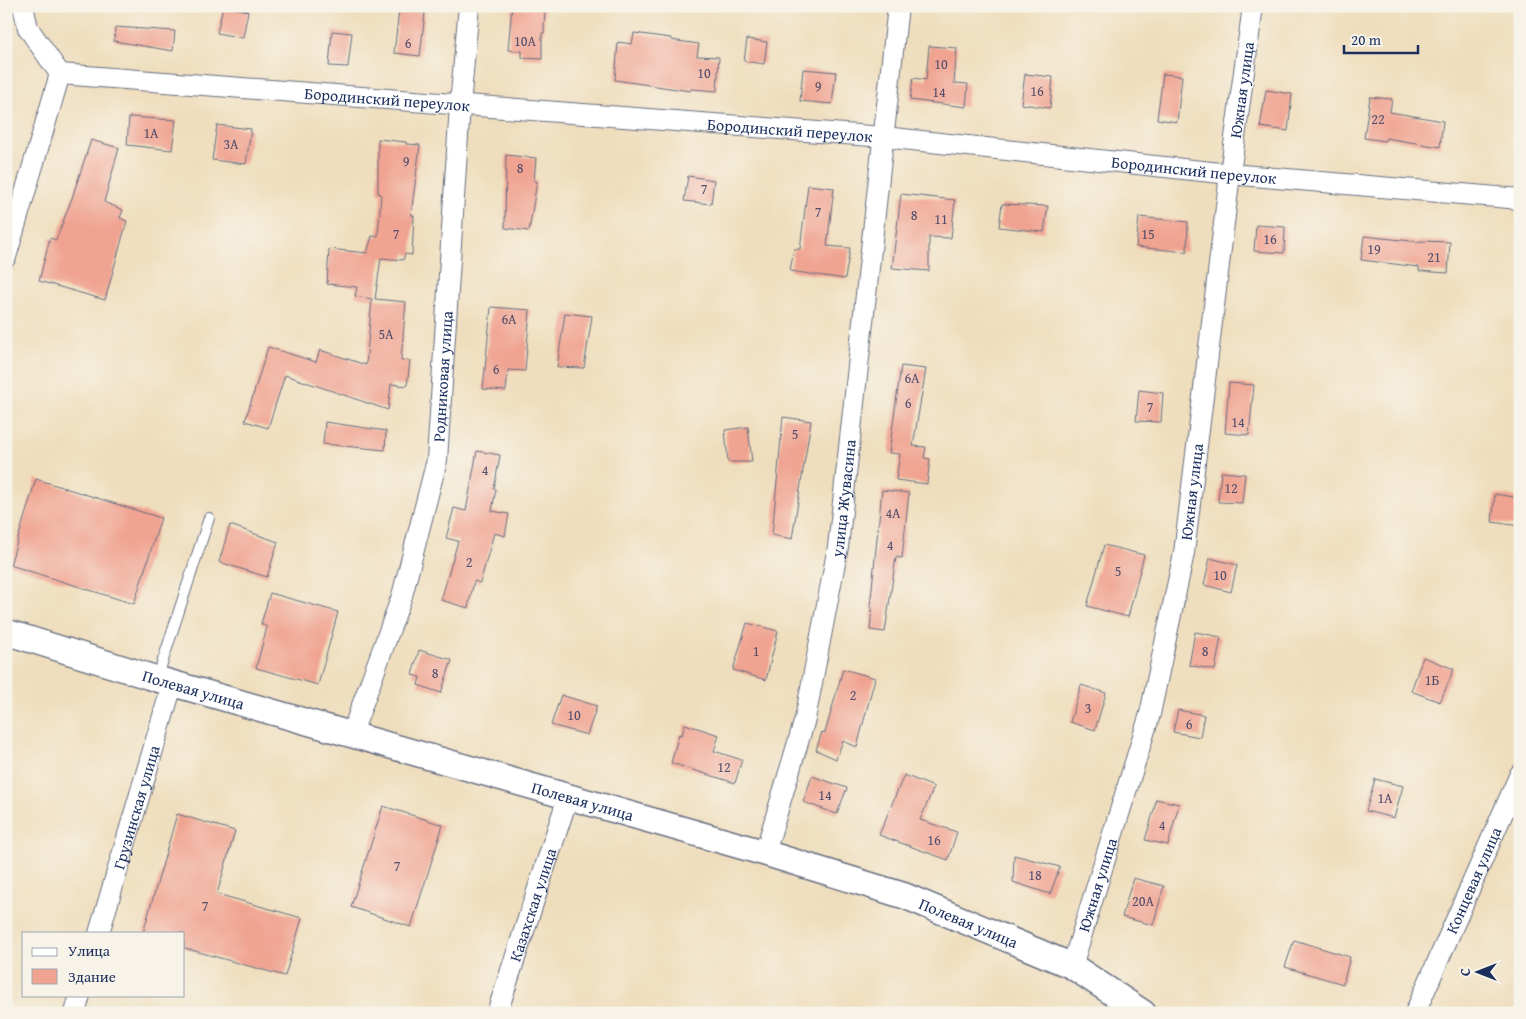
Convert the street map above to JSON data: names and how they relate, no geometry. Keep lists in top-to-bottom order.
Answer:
{
  "streets": {
    "street": [
      "Южная улица",
      "Бородинский переулок",
      "Родниковая улица",
      "улица Жувасина",
      "Полевая улица",
      "Грузинская улица",
      "Концевая улица",
      "Казахская улица"
    ]
  },
  "crossings": [
    ["Южная улица", "Бородинский переулок"],
    ["Южная улица", "Полевая улица"],
    ["Бородинский переулок", "Родниковая улица"],
    ["Бородинский переулок", "улица Жувасина"],
    ["Родниковая улица", "Полевая улица"],
    ["улица Жувасина", "Полевая улица"],
    ["Полевая улица", "Грузинская улица"],
    ["Полевая улица", "Казахская улица"]
  ],
  "house_numbers": [
    "10А",
    "6",
    "10",
    "10",
    "9",
    "16",
    "14",
    "22",
    "1А",
    "3А",
    "9",
    "8",
    "7",
    "7",
    "8",
    "11",
    "7",
    "15",
    "16",
    "19",
    "21",
    "6А",
    "5А",
    "6",
    "6А",
    "6",
    "7",
    "14",
    "5",
    "4",
    "12",
    "4А",
    "4",
    "2",
    "5",
    "10",
    "1",
    "8",
    "8",
    "1Б",
    "2",
    "3",
    "10",
    "6",
    "12",
    "14",
    "1А",
    "4",
    "16",
    "7",
    "18",
    "20А",
    "7"
  ],
  "legend": ["Улица", "Здание"],
  "scale_bar": "20 m",
  "north": "left"
}
